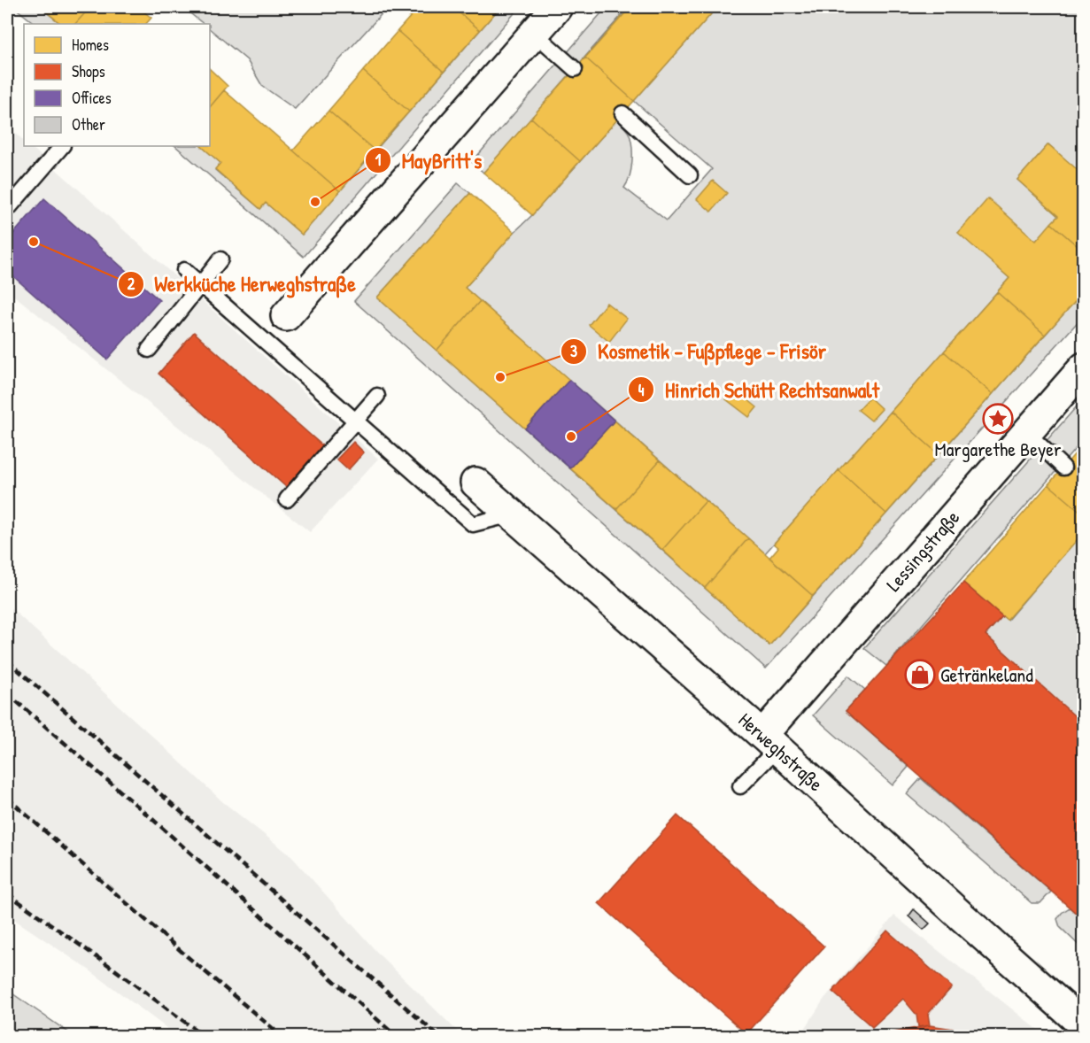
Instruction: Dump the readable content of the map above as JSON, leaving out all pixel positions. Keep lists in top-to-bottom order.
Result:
{
  "streets": {
    "street": ["Lessingstraße", "Herweghstraße"]
  },
  "crossings": [
    ["Lessingstraße", "Herweghstraße"]
  ],
  "places": {
    "other": [
      "MayBritt's",
      "Werkküche Herweghstraße",
      "Kosmetik - Fußpflege - Frisör",
      "Hinrich Schütt Rechtsanwalt"
    ],
    "place": ["Margarethe Beyer"],
    "shop": ["Getränkeland"]
  },
  "legend": [
    "Homes",
    "Shops",
    "Offices",
    "Other"
  ]
}
